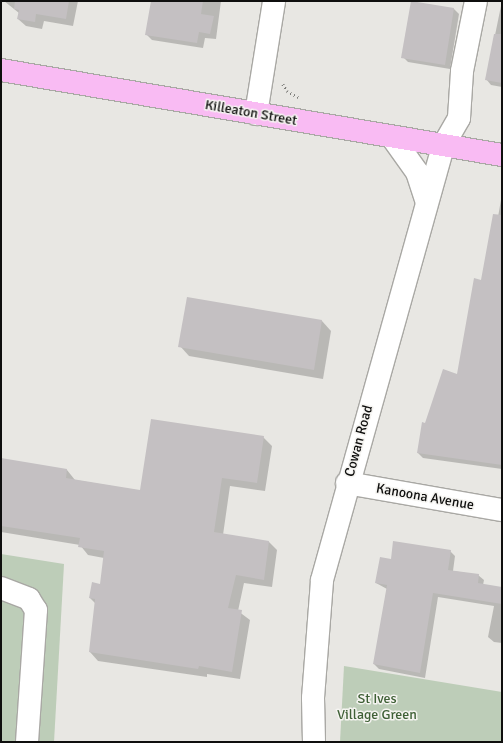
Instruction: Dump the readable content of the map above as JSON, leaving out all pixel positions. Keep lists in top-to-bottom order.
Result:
{
  "streets": {
    "main road": ["Killeaton Street"],
    "street": ["Cowan Road", "Kanoona Avenue"]
  },
  "crossings": [
    ["Killeaton Street", "Cowan Road"],
    ["Cowan Road", "Kanoona Avenue"]
  ],
  "parks": ["St Ives Village Green"]
}
